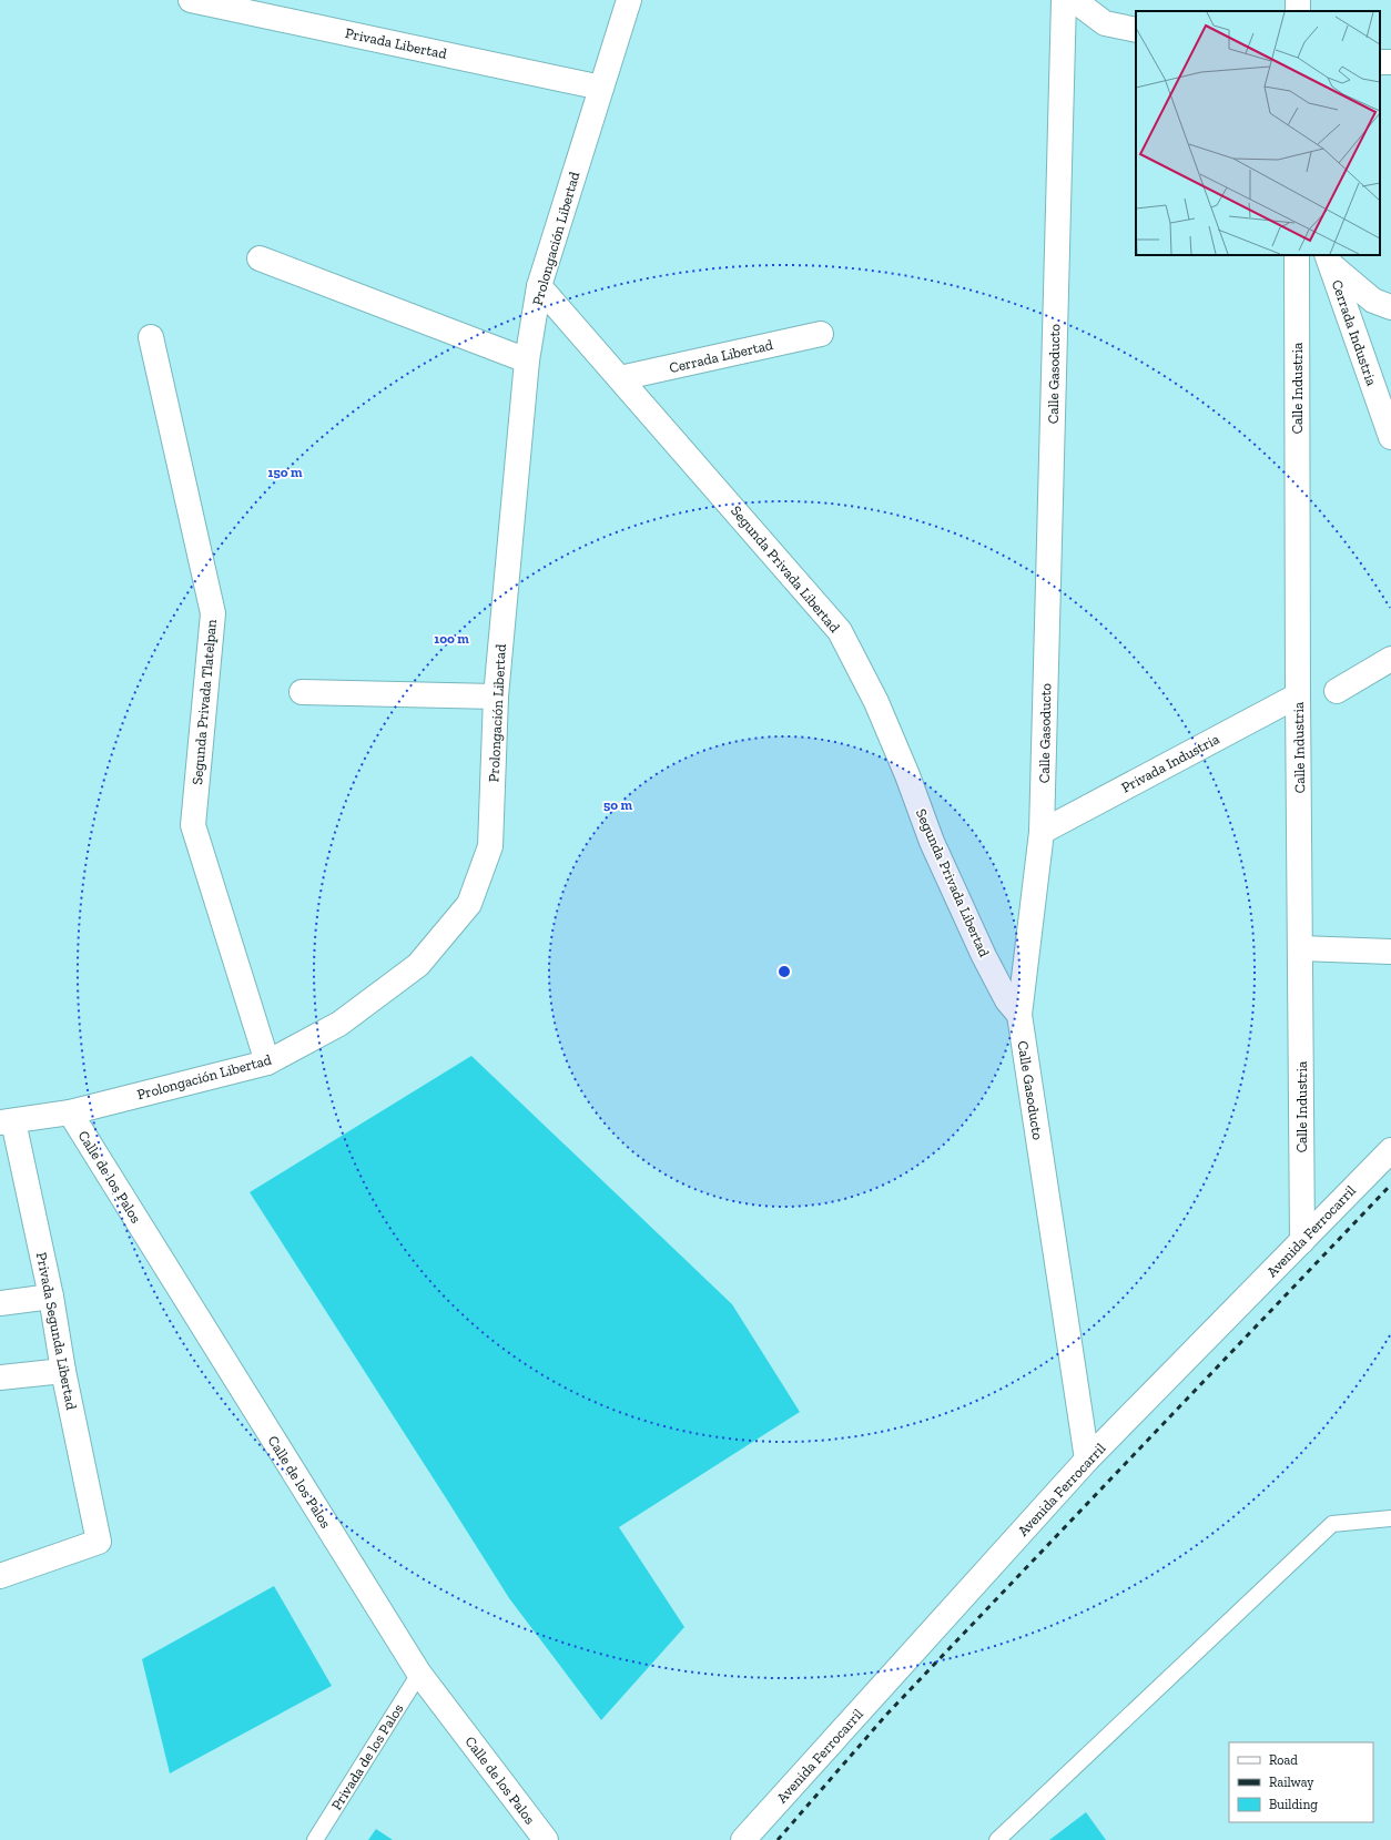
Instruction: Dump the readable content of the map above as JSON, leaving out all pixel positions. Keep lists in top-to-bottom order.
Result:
{
  "streets": {
    "street": [
      "Privada Libertad",
      "Prolongación Libertad",
      "Cerrada Industria",
      "Cerrada Libertad",
      "Calle Gasoducto",
      "Calle Industria",
      "Segunda Privada Libertad",
      "Segunda Privada Tlatelpan",
      "Privada Industria",
      "Calle de los Palos",
      "Avenida Ferrocarril",
      "Privada Segunda Libertad"
    ],
    "lane": ["Privada de los Palos"]
  },
  "crossings": [
    ["Privada Libertad", "Prolongación Libertad"],
    ["Prolongación Libertad", "Segunda Privada Libertad"],
    ["Prolongación Libertad", "Segunda Privada Tlatelpan"],
    ["Prolongación Libertad", "Calle de los Palos"],
    ["Prolongación Libertad", "Privada Segunda Libertad"],
    ["Cerrada Libertad", "Segunda Privada Libertad"],
    ["Calle Gasoducto", "Segunda Privada Libertad"],
    ["Calle Gasoducto", "Privada Industria"],
    ["Calle Gasoducto", "Avenida Ferrocarril"],
    ["Calle Industria", "Privada Industria"],
    ["Calle Industria", "Avenida Ferrocarril"],
    ["Calle de los Palos", "Privada de los Palos"]
  ],
  "legend": ["Road", "Railway", "Building"],
  "rings": ["150 m", "100 m", "50 m"]
}
